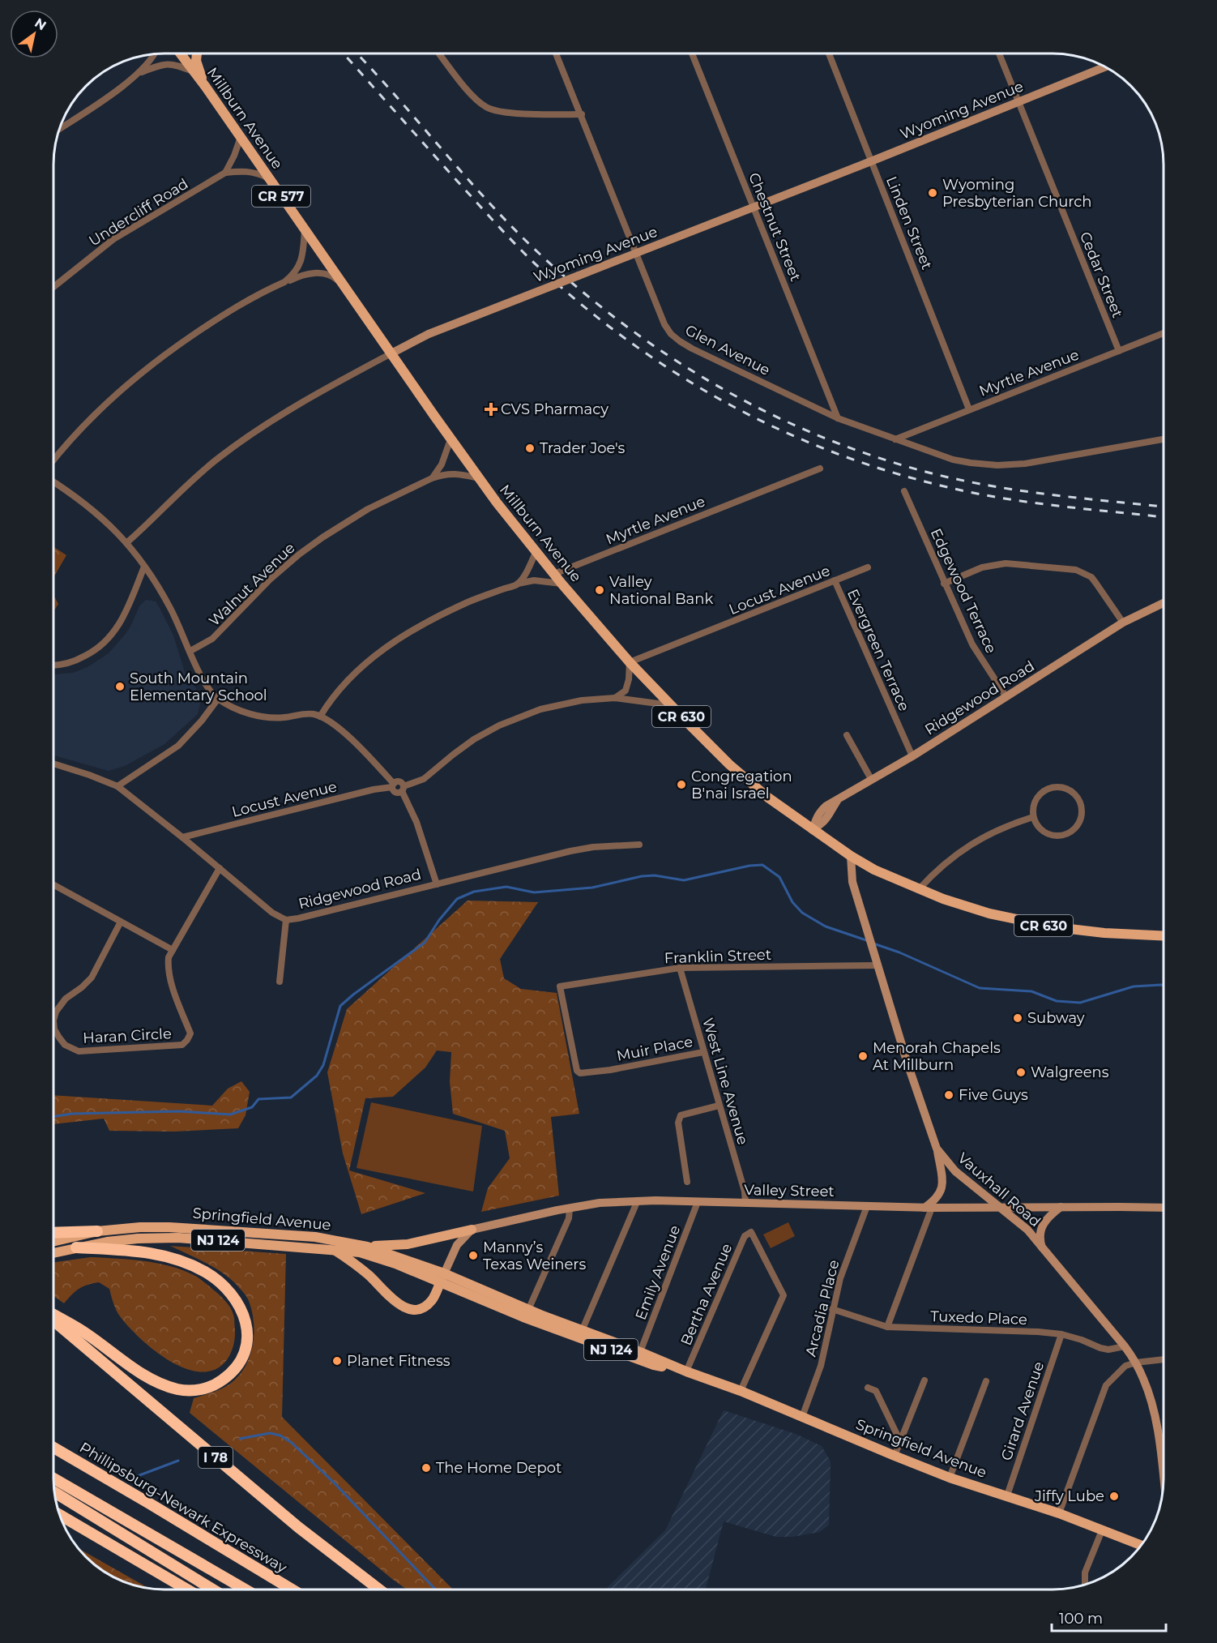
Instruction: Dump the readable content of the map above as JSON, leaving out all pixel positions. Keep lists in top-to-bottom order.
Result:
{
  "streets": {
    "highway": ["I 78", "Phillipsburg-Newark Expressway"],
    "main road": [
      "Wyoming Avenue",
      "Millburn Avenue",
      "CR 577",
      "Ridgewood Road",
      "CR 630",
      "Vauxhall Road",
      "Valley Street",
      "Springfield Avenue",
      "NJ 124"
    ],
    "street": [
      "Undercliff Road",
      "Linden Street",
      "Chestnut Street",
      "Cedar Street",
      "Glen Avenue",
      "Myrtle Avenue",
      "Walnut Avenue",
      "Locust Avenue",
      "Edgewood Terrace",
      "Evergreen Terrace",
      "Franklin Street",
      "Haran Circle",
      "Muir Place",
      "West Line Avenue",
      "Emily Avenue",
      "Bertha Avenue",
      "Arcadia Place",
      "Tuxedo Place",
      "Girard Avenue"
    ]
  },
  "crossings": [
    ["Wyoming Avenue", "Millburn Avenue"],
    ["Wyoming Avenue", "Linden Street"],
    ["Wyoming Avenue", "Chestnut Street"],
    ["Wyoming Avenue", "Cedar Street"],
    ["Wyoming Avenue", "Glen Avenue"],
    ["Millburn Avenue", "CR 577"],
    ["Millburn Avenue", "Undercliff Road"],
    ["Millburn Avenue", "Myrtle Avenue"],
    ["Millburn Avenue", "Walnut Avenue"],
    ["Millburn Avenue", "Locust Avenue"],
    ["Millburn Avenue", "Ridgewood Road"],
    ["Millburn Avenue", "Vauxhall Road"],
    ["Linden Street", "Myrtle Avenue"],
    ["Chestnut Street", "Glen Avenue"],
    ["Cedar Street", "Myrtle Avenue"],
    ["Glen Avenue", "Myrtle Avenue"],
    ["Locust Avenue", "Evergreen Terrace"],
    ["Locust Avenue", "Ridgewood Road"],
    ["Edgewood Terrace", "Ridgewood Road"],
    ["Evergreen Terrace", "Ridgewood Road"],
    ["Franklin Street", "Muir Place"],
    ["Franklin Street", "West Line Avenue"],
    ["Franklin Street", "Vauxhall Road"],
    ["Muir Place", "West Line Avenue"],
    ["West Line Avenue", "Valley Street"],
    ["Vauxhall Road", "Valley Street"],
    ["Vauxhall Road", "Tuxedo Place"],
    ["Valley Street", "Emily Avenue"],
    ["Valley Street", "Arcadia Place"],
    ["Springfield Avenue", "Emily Avenue"],
    ["Springfield Avenue", "Bertha Avenue"],
    ["Springfield Avenue", "Arcadia Place"],
    ["Springfield Avenue", "Girard Avenue"],
    ["Arcadia Place", "Tuxedo Place"],
    ["Tuxedo Place", "Girard Avenue"]
  ],
  "places": {
    "other": [
      "Wyoming Presbyterian Church",
      "Trader Joe's",
      "Valley National Bank",
      "South Mountain Elementary School",
      "Congregation B'nai Israel",
      "Subway",
      "Menorah Chapels At Millburn",
      "Walgreens",
      "Five Guys",
      "Manny’s Texas Weiners",
      "Planet Fitness",
      "The Home Depot",
      "Jiffy Lube"
    ],
    "health": ["CVS Pharmacy"]
  },
  "scale_bar": "100 m",
  "north": "top right"
}
